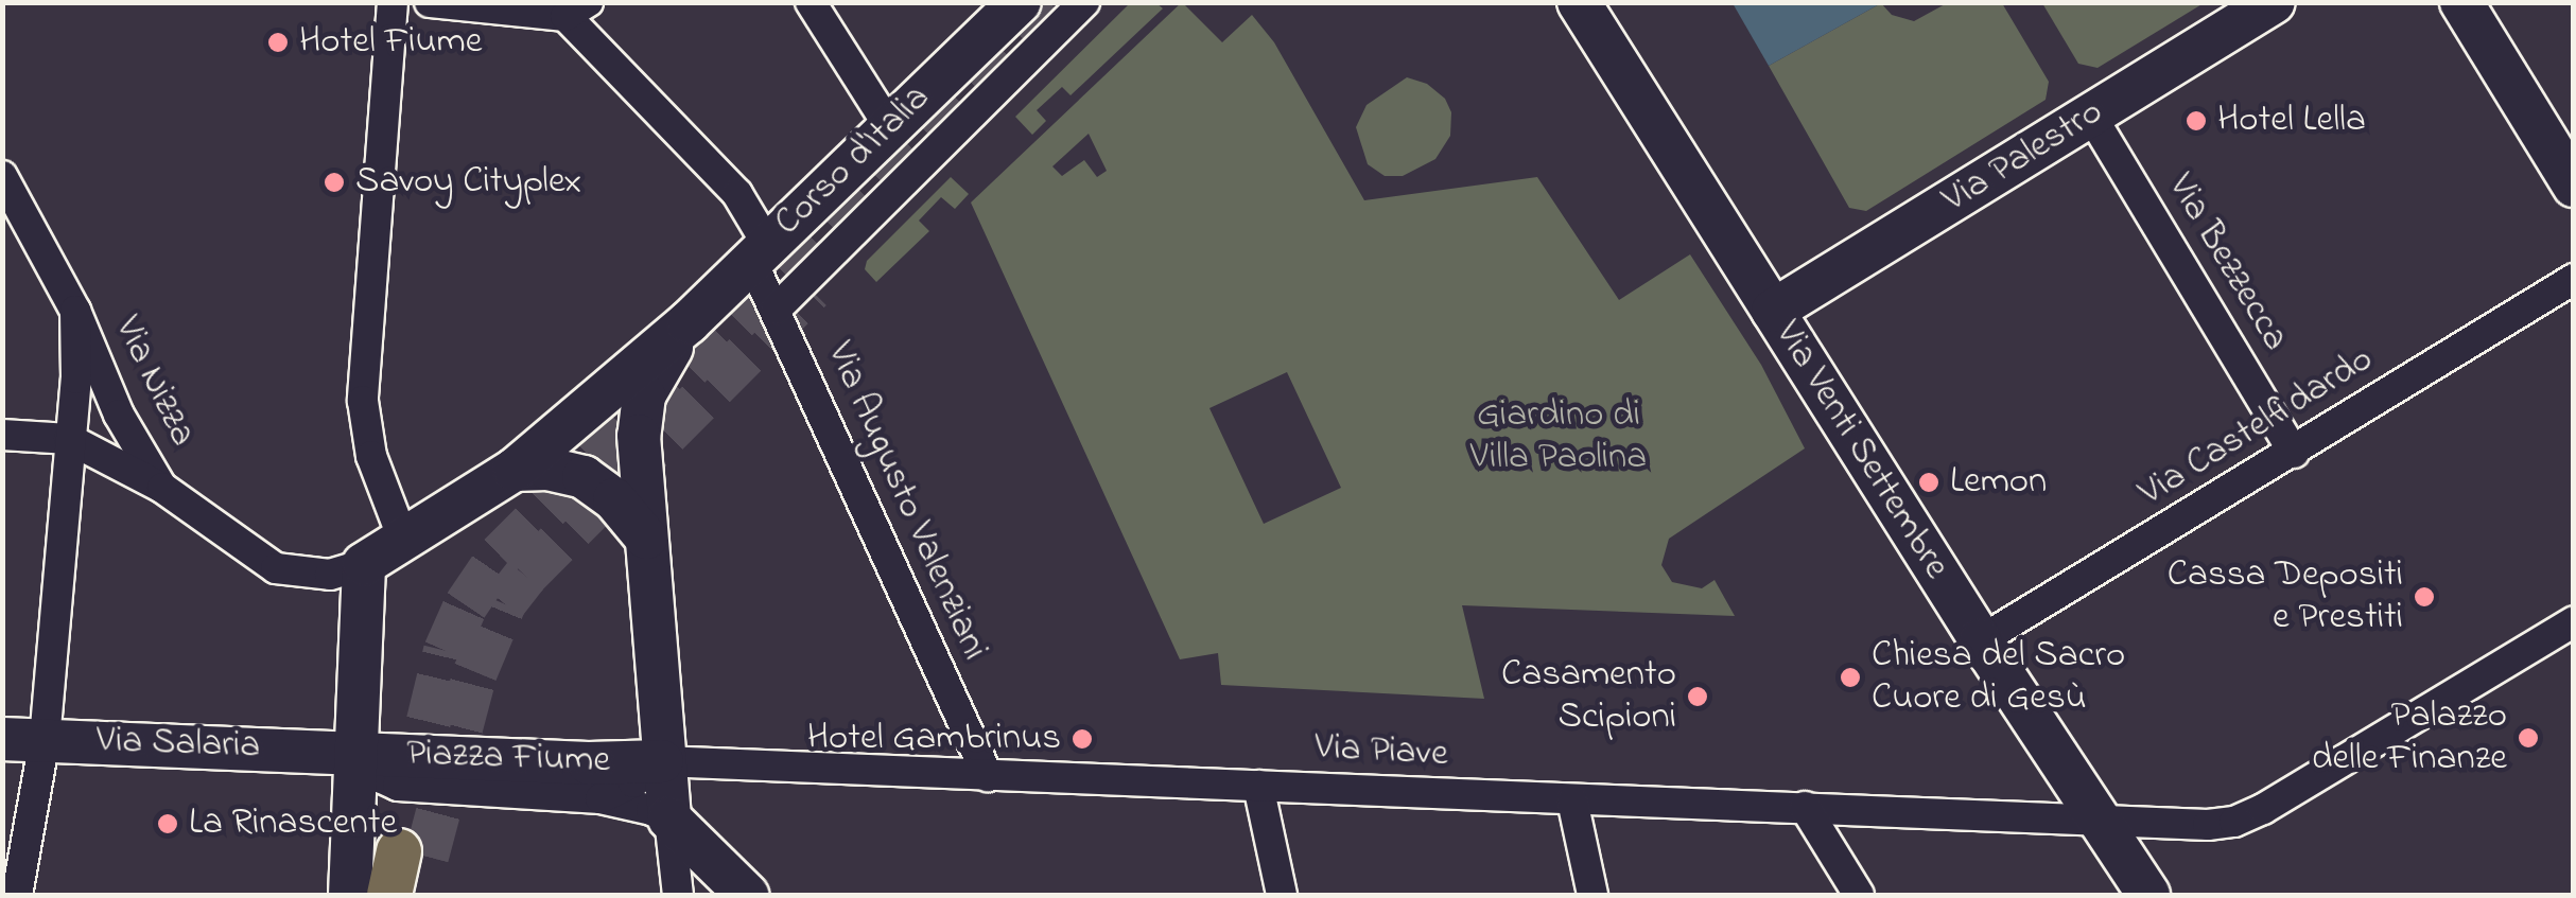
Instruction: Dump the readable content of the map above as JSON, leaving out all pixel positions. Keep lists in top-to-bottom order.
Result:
{
  "streets": {
    "street": [
      "Via Palestro",
      "Corso d'Italia",
      "Via Bezzecca",
      "Via Nizza",
      "Via Castelfidardo",
      "Via Venti Settembre",
      "Via Augusto Valenziani",
      "Via Salaria",
      "Via Piave",
      "Piazza Fiume"
    ]
  },
  "crossings": [
    ["Via Palestro", "Via Bezzecca"],
    ["Via Palestro", "Via Venti Settembre"],
    ["Corso d'Italia", "Via Augusto Valenziani"],
    ["Corso d'Italia", "Piazza Fiume"],
    ["Via Bezzecca", "Via Castelfidardo"],
    ["Via Nizza", "Piazza Fiume"],
    ["Via Castelfidardo", "Via Venti Settembre"],
    ["Via Venti Settembre", "Via Piave"],
    ["Via Augusto Valenziani", "Via Piave"],
    ["Via Salaria", "Piazza Fiume"],
    ["Via Piave", "Piazza Fiume"]
  ],
  "parks": ["Giardino di Villa Paolina"],
  "places": [
    "Hotel Fiume",
    "Hotel Lella",
    "Savoy Cityplex",
    "Lemon",
    "Cassa Depositi e Prestiti",
    "Chiesa del Sacro Cuore di Gesù",
    "Casamento Scipioni",
    "Palazzo delle Finanze",
    "Hotel Gambrinus",
    "La Rinascente"
  ]
}
